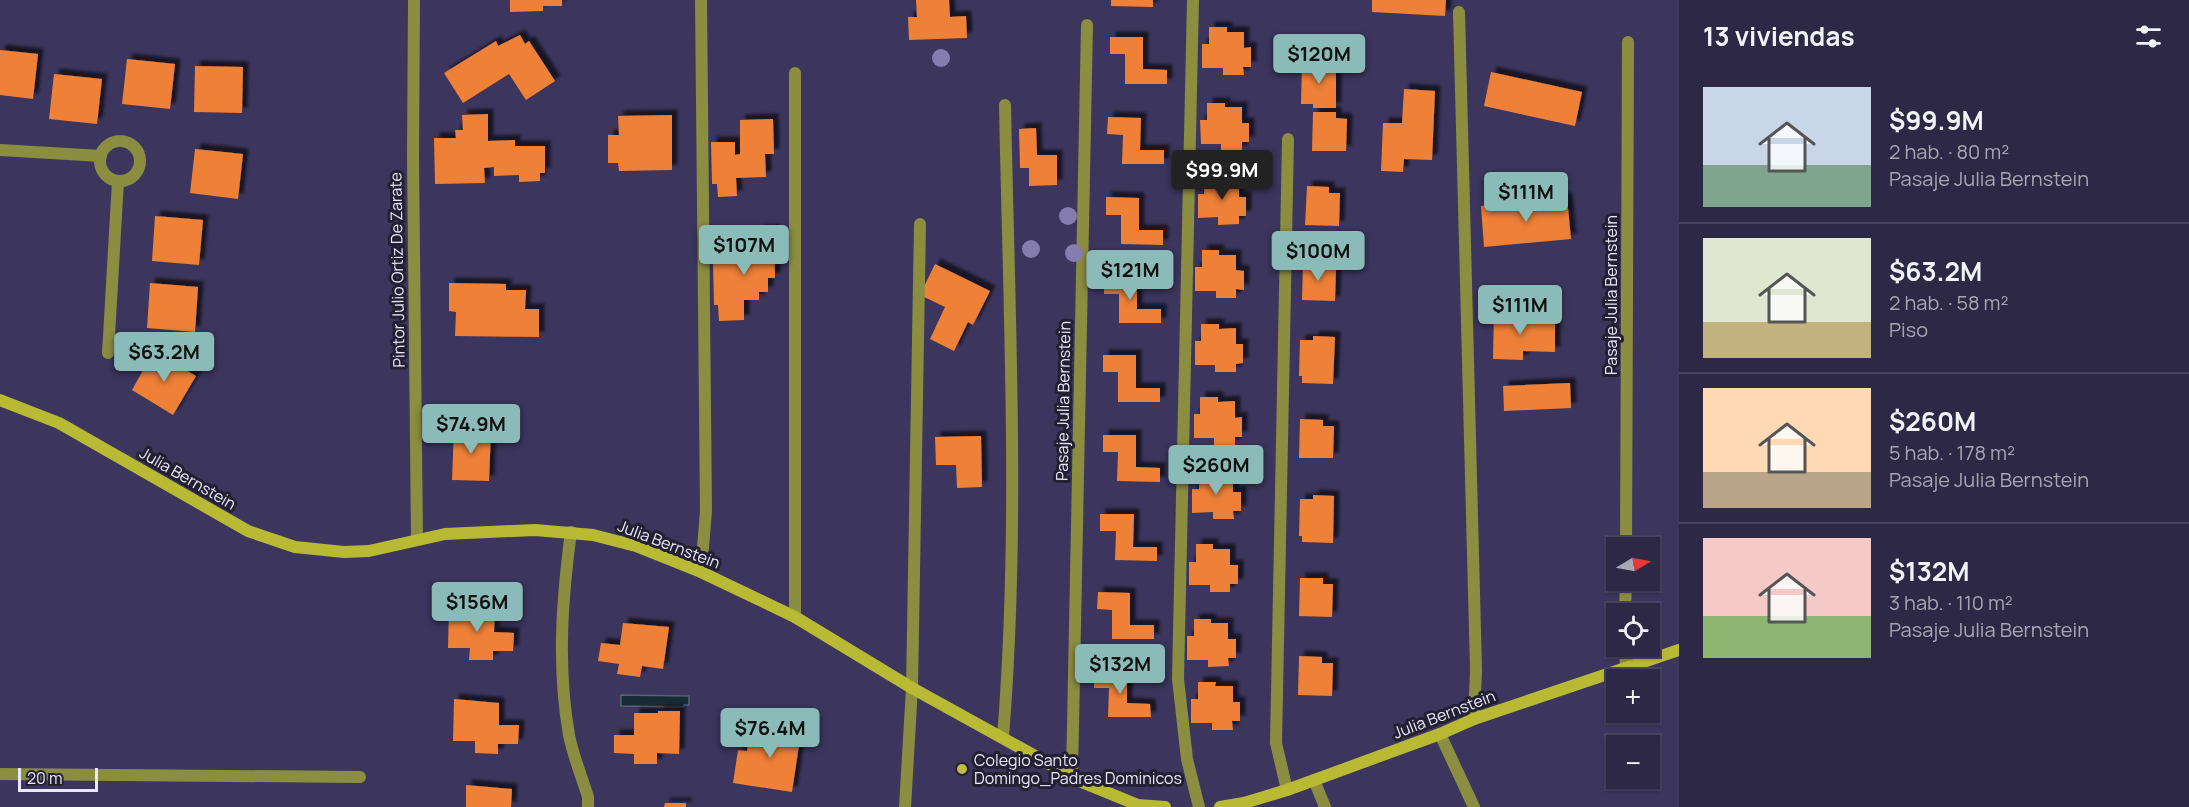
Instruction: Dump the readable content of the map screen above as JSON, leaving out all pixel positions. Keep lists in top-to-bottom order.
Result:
{
  "streets": {
    "street": ["Pintor Julio Ortiz De Zarate", "Pasaje Julia Bernstein", "Julia Bernstein"]
  },
  "crossings": [
    ["Pintor Julio Ortiz De Zarate", "Julia Bernstein"],
    ["Pasaje Julia Bernstein", "Julia Bernstein"]
  ],
  "places": ["Colegio Santo Domingo_Padres Dominicos"],
  "scale_bar": "20 m",
  "north": "right",
  "page": {
    "heading": "13 viviendas",
    "price": [
      "$120M",
      "$99.9M",
      "$111M",
      "$107M",
      "$100M",
      "$121M",
      "$111M",
      "$63.2M",
      "$74.9M",
      "$260M",
      "$156M",
      "$132M",
      "$76.4M"
    ],
    "list": [
      {
        "name": "$99.9M",
        "note": "2 hab. · 80 m² · Pasaje Julia Bernstein"
      },
      {
        "name": "$63.2M",
        "note": "2 hab. · 58 m² · Piso"
      },
      {
        "name": "$260M",
        "note": "5 hab. · 178 m² · Pasaje Julia Bernstein"
      },
      {
        "name": "$132M",
        "note": "3 hab. · 110 m² · Pasaje Julia Bernstein"
      }
    ],
    "map_buttons": ["+", "−"],
    "scale": "20 m"
  }
}
